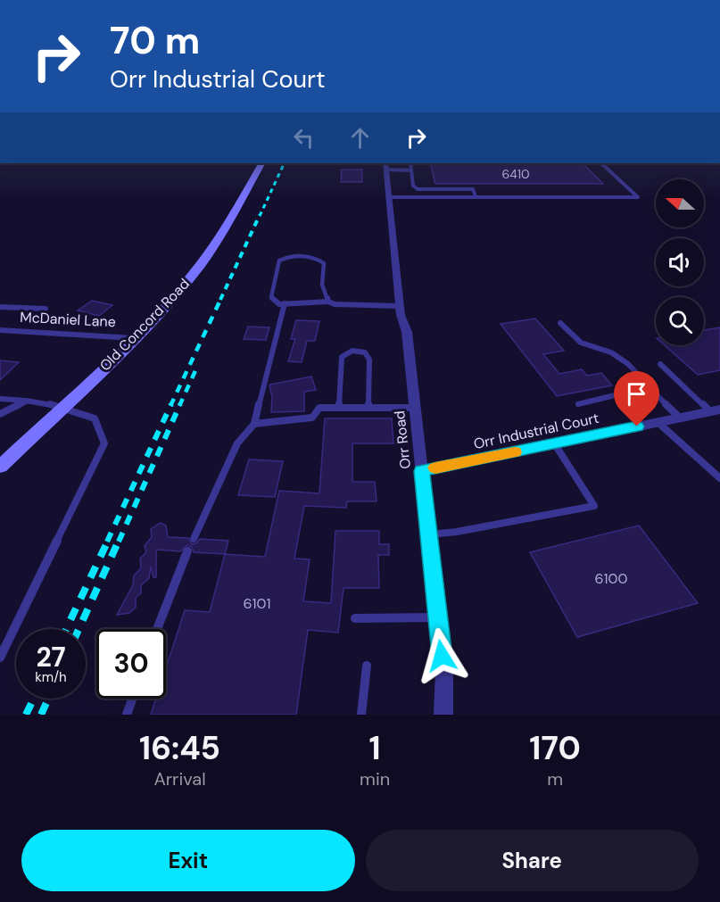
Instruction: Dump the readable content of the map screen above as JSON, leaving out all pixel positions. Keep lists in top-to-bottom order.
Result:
{
  "streets": {
    "street": [
      "McDaniel Lane",
      "Old Concord Road",
      "Orr Industrial Court",
      "Orr Road"
    ]
  },
  "crossings": [
    ["McDaniel Lane", "Old Concord Road"],
    ["Orr Industrial Court", "Orr Road"]
  ],
  "house_numbers": ["6410", "6100", "6101"],
  "north": "left",
  "page": {
    "turn": ["70 m", "Orr Industrial Court"],
    "speed": "27 km/h",
    "limit": "30",
    "eta": [
      "16:45",
      "Arrival",
      "1",
      "min",
      "170",
      "m"
    ],
    "buttons": ["Exit", "Share"]
  }
}
